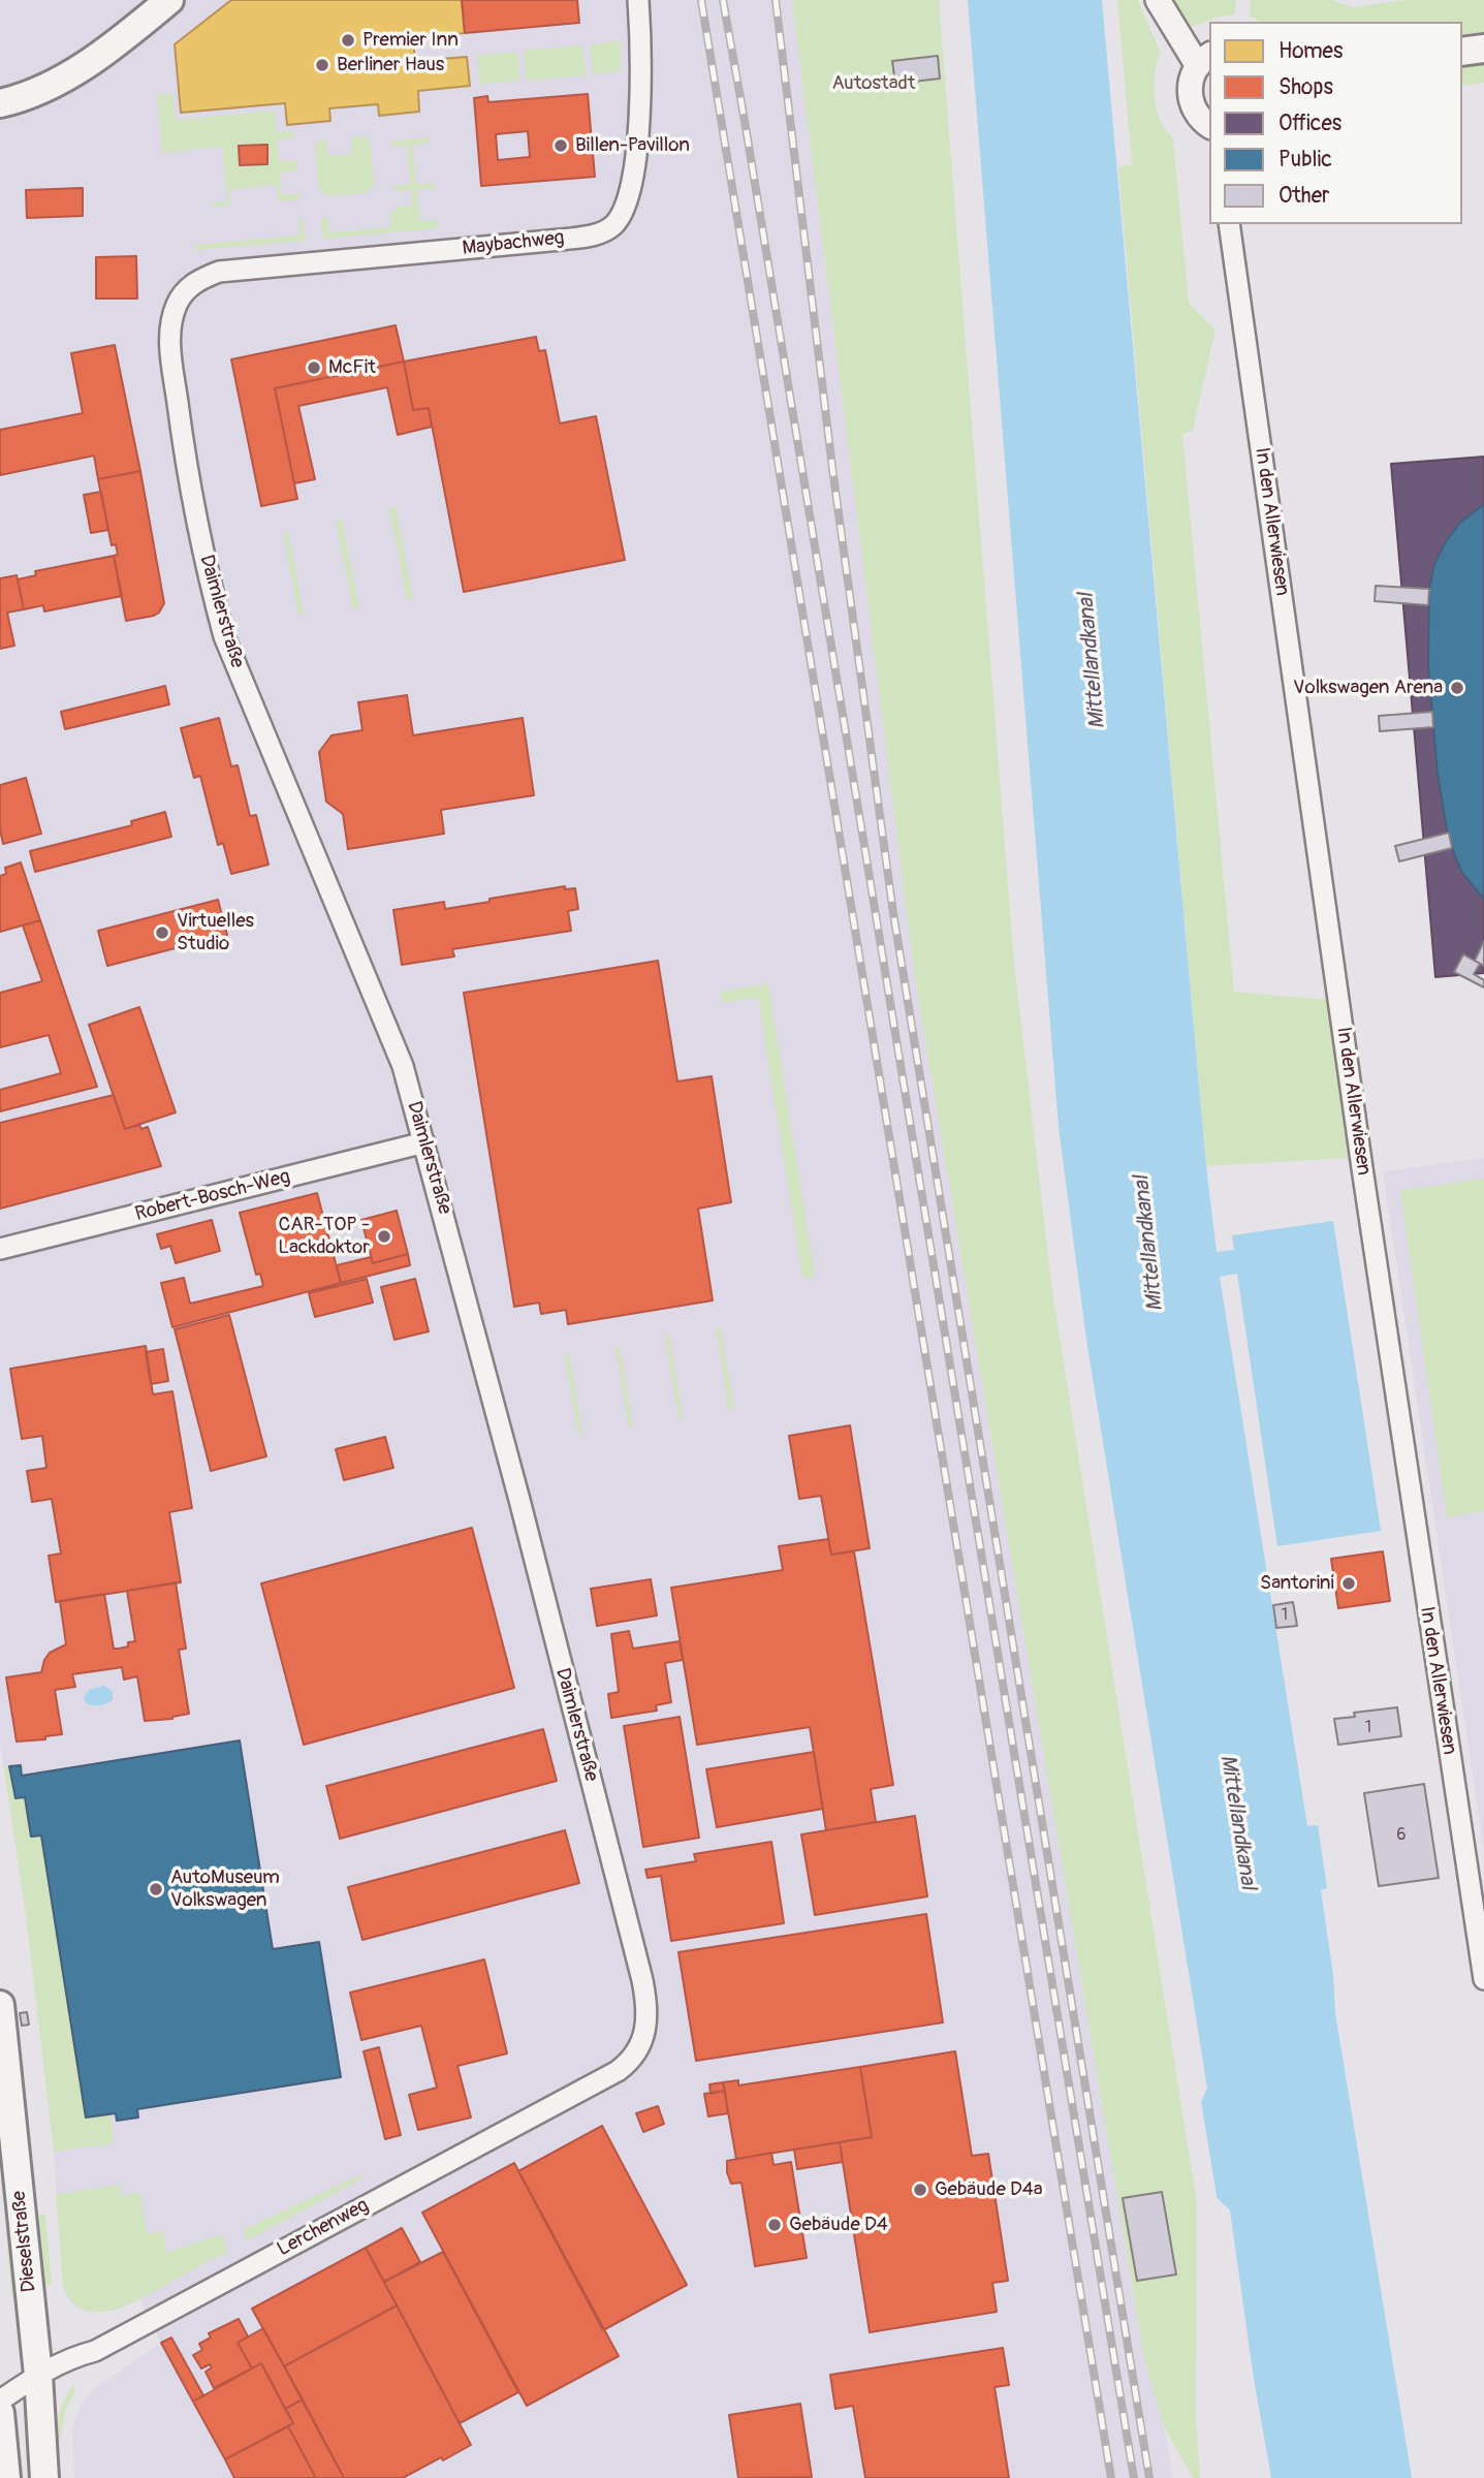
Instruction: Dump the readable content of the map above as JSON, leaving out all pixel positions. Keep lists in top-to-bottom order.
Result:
{
  "streets": {
    "main road": ["Dieselstraße"],
    "street": [
      "Maybachweg",
      "In den Allerwiesen",
      "Daimlerstraße",
      "Robert-Bosch-Weg",
      "Lerchenweg"
    ]
  },
  "crossings": [
    ["Maybachweg", "Daimlerstraße"],
    ["Daimlerstraße", "Robert-Bosch-Weg"],
    ["Daimlerstraße", "Lerchenweg"],
    ["Lerchenweg", "Dieselstraße"]
  ],
  "water": ["Mittellandkanal"],
  "parks": ["Autostadt"],
  "places": [
    "Premier Inn",
    "Berliner Haus",
    "Billen-Pavillon",
    "McFit",
    "Volkswagen Arena",
    "Virtuelles Studio",
    "CAR-TOP - Lackdoktor",
    "Santorini",
    "AutoMuseum Volkswagen",
    "Gebäude D4a",
    "Gebäude D4"
  ],
  "house_numbers": ["1", "1", "6"],
  "legend": [
    "Homes",
    "Shops",
    "Offices",
    "Public",
    "Other"
  ]
}
